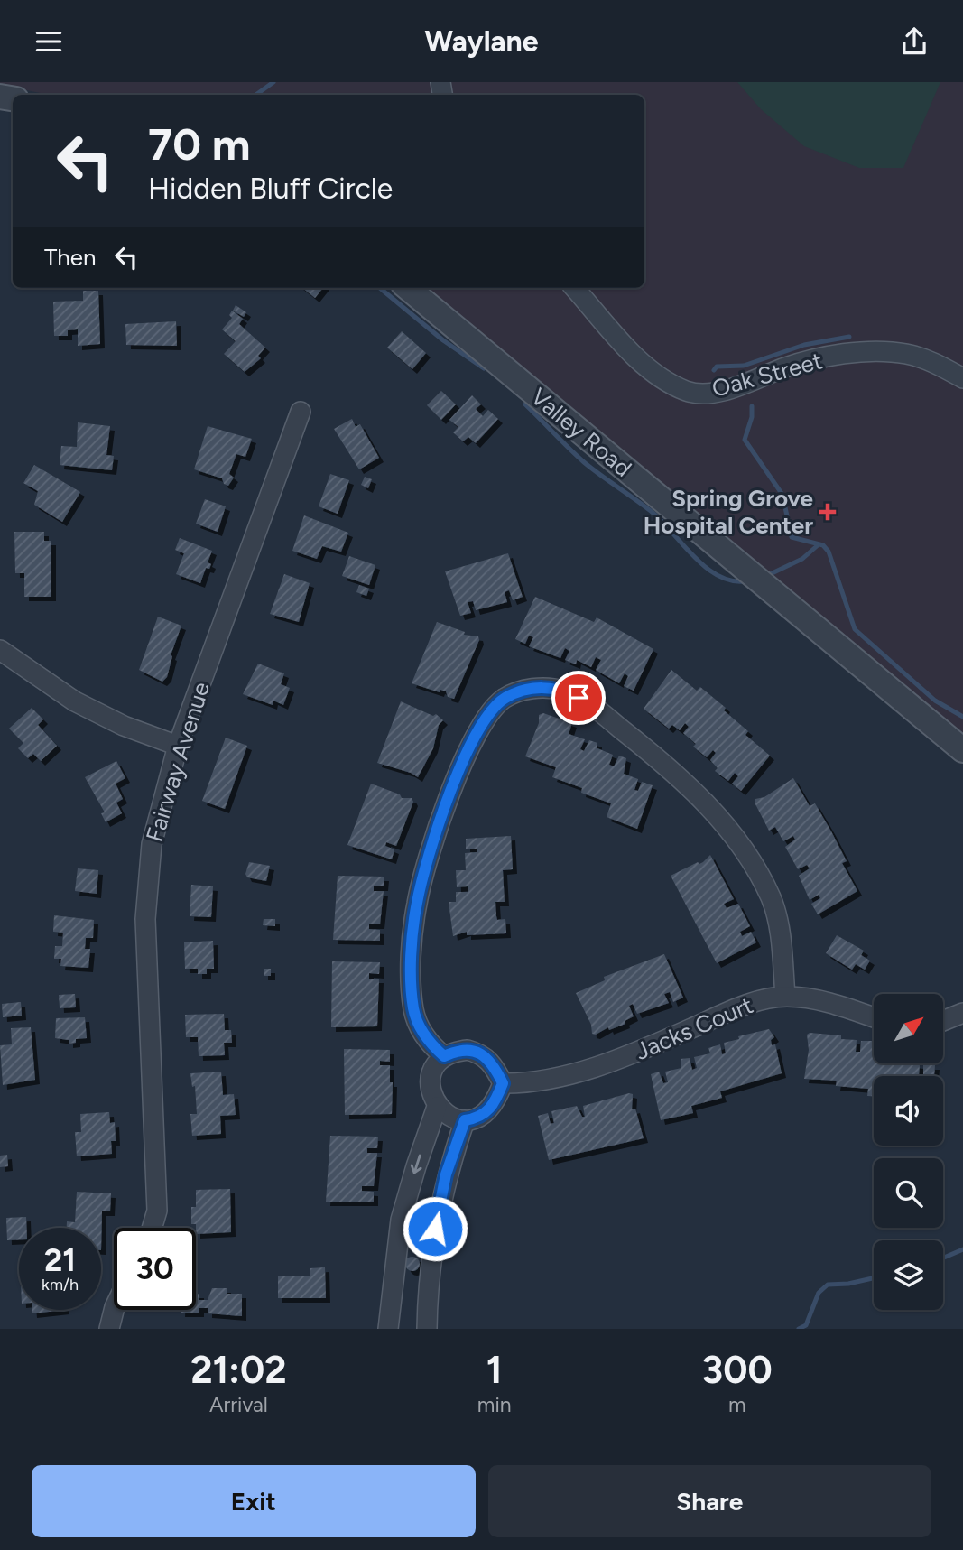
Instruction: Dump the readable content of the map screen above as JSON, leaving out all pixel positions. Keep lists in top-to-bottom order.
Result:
{
  "streets": {
    "street": [
      "Oak Street",
      "Valley Road",
      "Fairway Avenue",
      "Jacks Court"
    ]
  },
  "places": {
    "health": ["Spring Grove Hospital Center"]
  },
  "north": "top right",
  "page": {
    "header": "Waylane",
    "turn": ["70 m", "Hidden Bluff Circle"],
    "then": "Then",
    "speed": "21 km/h",
    "limit": "30",
    "eta": [
      "21:02",
      "Arrival",
      "1",
      "min",
      "300",
      "m"
    ],
    "buttons": ["Exit", "Share"]
  }
}
